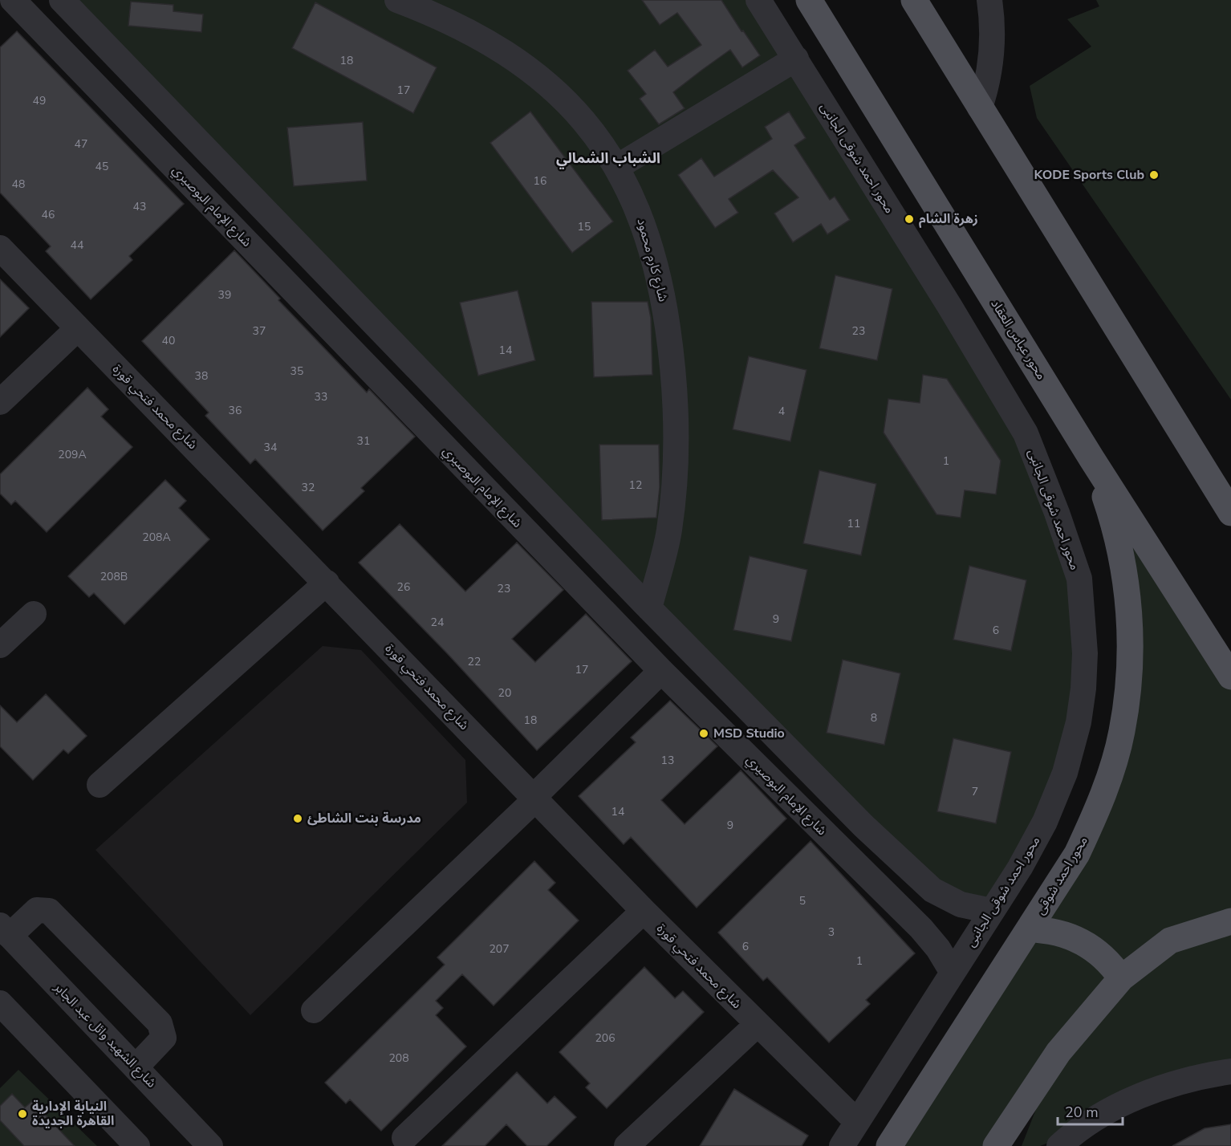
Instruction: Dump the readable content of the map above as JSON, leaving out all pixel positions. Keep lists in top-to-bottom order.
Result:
{
  "streets": {
    "main road": ["محور عباس العقاد", "محور احمد شوقى"],
    "street": [
      "محور احمد شوقى الجانبى",
      "شارع الإمام البوصيري",
      "شارع كارم محمود",
      "شارع محمد فتحي قورة",
      "شارع الشهيد وائل عبد الجابر"
    ]
  },
  "crossings": [
    ["محور احمد شوقى الجانبى", "شارع الإمام البوصيري"],
    ["محور احمد شوقى الجانبى", "شارع محمد فتحي قورة"],
    ["محور عباس العقاد", "محور احمد شوقى"]
  ],
  "districts": ["الشباب الشمالي"],
  "places": [
    "KODE Sports Club",
    "زهرة الشام",
    "MSD Studio",
    "مدرسة بنت الشاطئ",
    "النيابة الإدارية القاهرة الجديدة"
  ],
  "house_numbers": [
    "18",
    "17",
    "49",
    "47",
    "45",
    "16",
    "48",
    "43",
    "46",
    "15",
    "44",
    "39",
    "37",
    "23",
    "40",
    "14",
    "35",
    "38",
    "33",
    "36",
    "4",
    "31",
    "34",
    "209A",
    "1",
    "12",
    "32",
    "11",
    "208A",
    "208B",
    "26",
    "23",
    "9",
    "24",
    "6",
    "22",
    "17",
    "20",
    "8",
    "18",
    "13",
    "7",
    "14",
    "9",
    "5",
    "3",
    "6",
    "207",
    "1",
    "206",
    "208"
  ],
  "scale_bar": "20 m"
}
